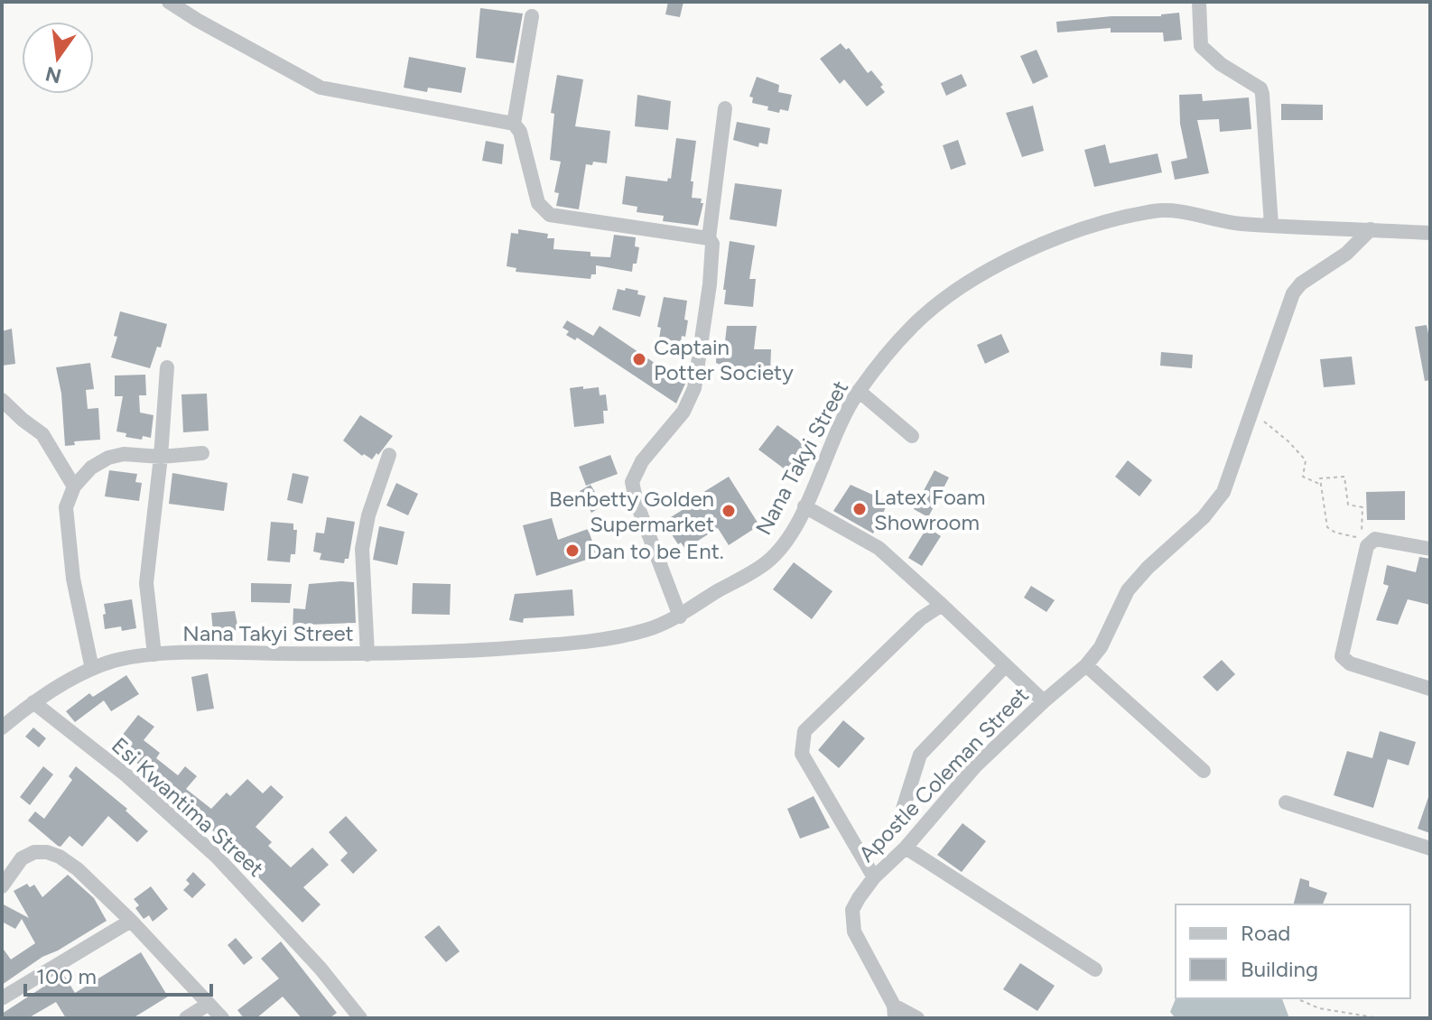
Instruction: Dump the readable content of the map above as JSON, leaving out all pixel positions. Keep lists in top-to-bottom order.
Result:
{
  "streets": {
    "street": ["Nana Takyi Street", "Apostle Coleman Street", "Esi Kwantima Street"]
  },
  "crossings": [
    ["Nana Takyi Street", "Apostle Coleman Street"],
    ["Nana Takyi Street", "Esi Kwantima Street"]
  ],
  "places": [
    "Captain Potter Society",
    "Latex Foam Showroom",
    "Benbetty Golden Supermarket",
    "Dan to be Ent."
  ],
  "legend": ["Road", "Building"],
  "scale_bar": "100 m",
  "north": "bottom"
}
